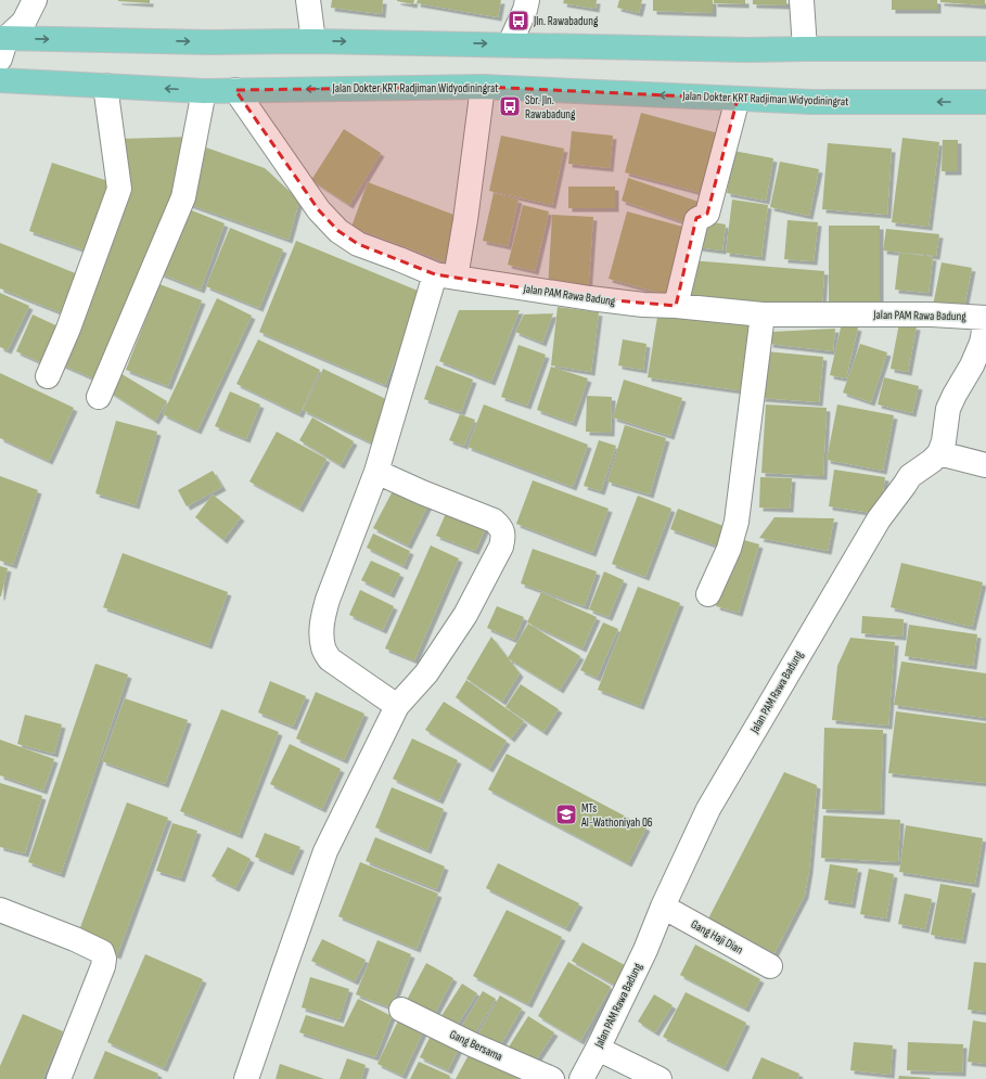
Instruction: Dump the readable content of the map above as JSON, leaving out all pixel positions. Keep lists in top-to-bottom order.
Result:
{
  "streets": {
    "main road": ["Jalan Dokter KRT Radjiman Widyodiningrat"],
    "street": ["Jalan PAM Rawa Badung", "Gang Haji Dian", "Gang Bersama"]
  },
  "crossings": [
    ["Jalan Dokter KRT Radjiman Widyodiningrat", "Jalan PAM Rawa Badung"],
    ["Jalan PAM Rawa Badung", "Gang Haji Dian"]
  ],
  "places": {
    "bus stop": ["Jln. Rawabadung", "Sbr. Jln. Rawabadung"],
    "school or university": ["MTs Al-Wathoniyah 06"]
  }
}
